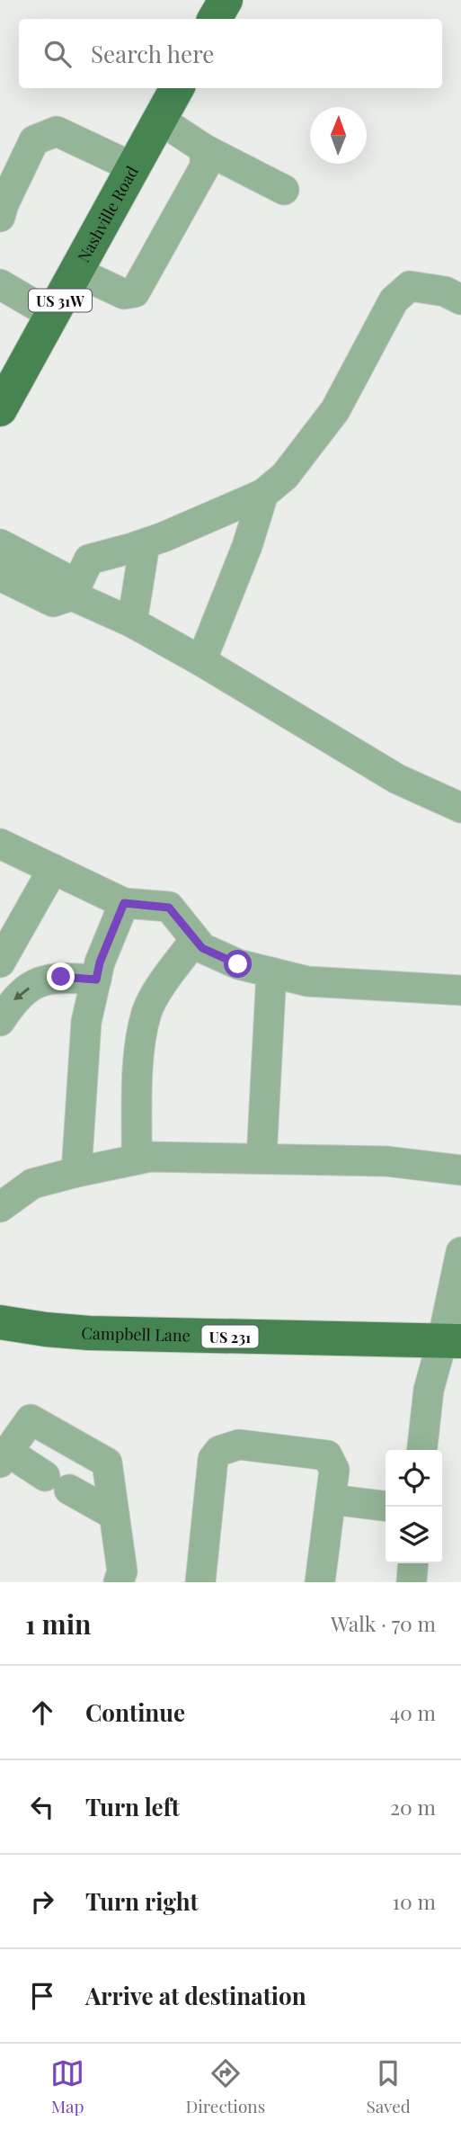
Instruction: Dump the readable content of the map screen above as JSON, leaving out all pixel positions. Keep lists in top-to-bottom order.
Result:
{
  "streets": {
    "main road": [
      "Nashville Road",
      "US 31W",
      "Campbell Lane",
      "US 231"
    ]
  },
  "north": "top",
  "page": {
    "search": "Search here",
    "heading": ["1 min", "Walk · 70 m"],
    "list": [
      ["Continue", "40 m"],
      ["Turn left", "20 m"],
      ["Turn right", "10 m"],
      "Arrive at destination"
    ],
    "nav": ["Map", "Directions", "Saved"]
  }
}
